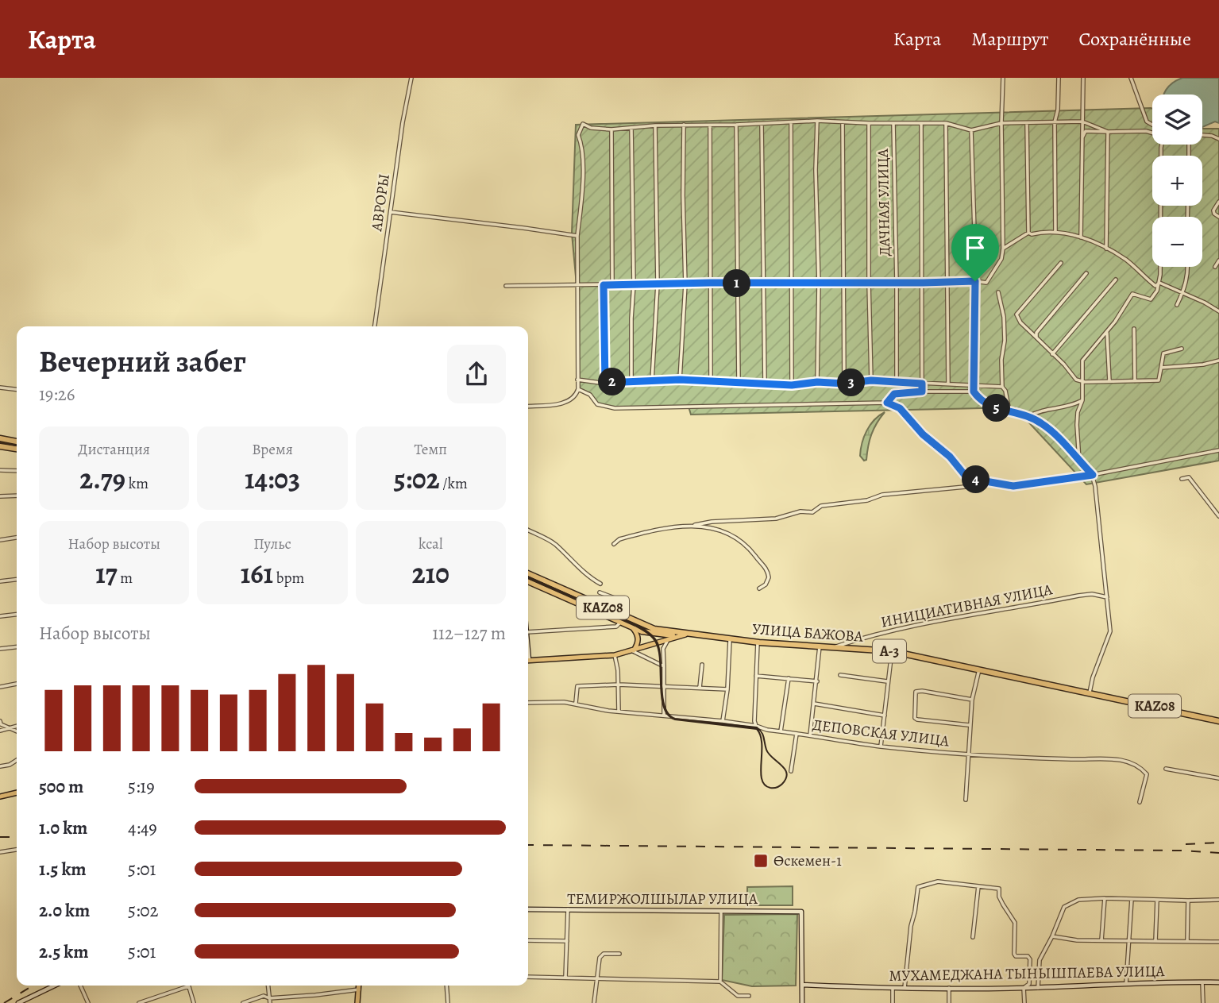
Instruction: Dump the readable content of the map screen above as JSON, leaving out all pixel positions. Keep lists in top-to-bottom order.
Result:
{
  "streets": {
    "highway": ["KAZ08", "УЛИЦА БАЖОВА", "A-3"],
    "street": [
      "АВРОРЫ",
      "ДАЧНАЯ УЛИЦА",
      "ИНИЦИАТИВНАЯ УЛИЦА",
      "ДЕПОВСКАЯ УЛИЦА",
      "ТЕМИРЖОЛШЫЛАР УЛИЦА",
      "МУХАМЕДЖАНА ТЫНЫШПАЕВА УЛИЦА"
    ]
  },
  "crossings": [
    ["ИНИЦИАТИВНАЯ УЛИЦА", "УЛИЦА БАЖОВА"],
    ["KAZ08", "УЛИЦА БАЖОВА"],
    ["ТЕМИРЖОЛШЫЛАР УЛИЦА", "МУХАМЕДЖАНА ТЫНЫШПАЕВА УЛИЦА"]
  ],
  "places": {
    "transit": ["Өскемен-1"]
  },
  "page": {
    "header": "Карта",
    "nav": ["Карта", "Маршрут", "Сохранённые"],
    "map_buttons": ["+", "−"],
    "pins": [
      "1",
      "2",
      "3",
      "5",
      "4"
    ],
    "heading": ["Вечерний забег", "19:26"],
    "stats": [
      ["Дистанция", "2.79 km"],
      ["Время", "14:03"],
      ["Темп", "5:02 /km"],
      ["Набор высоты", "17 m"],
      ["Пульс", "161 bpm"],
      ["kcal", "210"]
    ],
    "chart": ["Набор высоты", "112–127 m"],
    "list": [
      {
        "name": "500 m",
        "note": "5:19"
      },
      {
        "name": "1.0 km",
        "note": "4:49"
      },
      {
        "name": "1.5 km",
        "note": "5:01"
      },
      {
        "name": "2.0 km",
        "note": "5:02"
      },
      {
        "name": "2.5 km",
        "note": "5:01"
      }
    ]
  }
}
